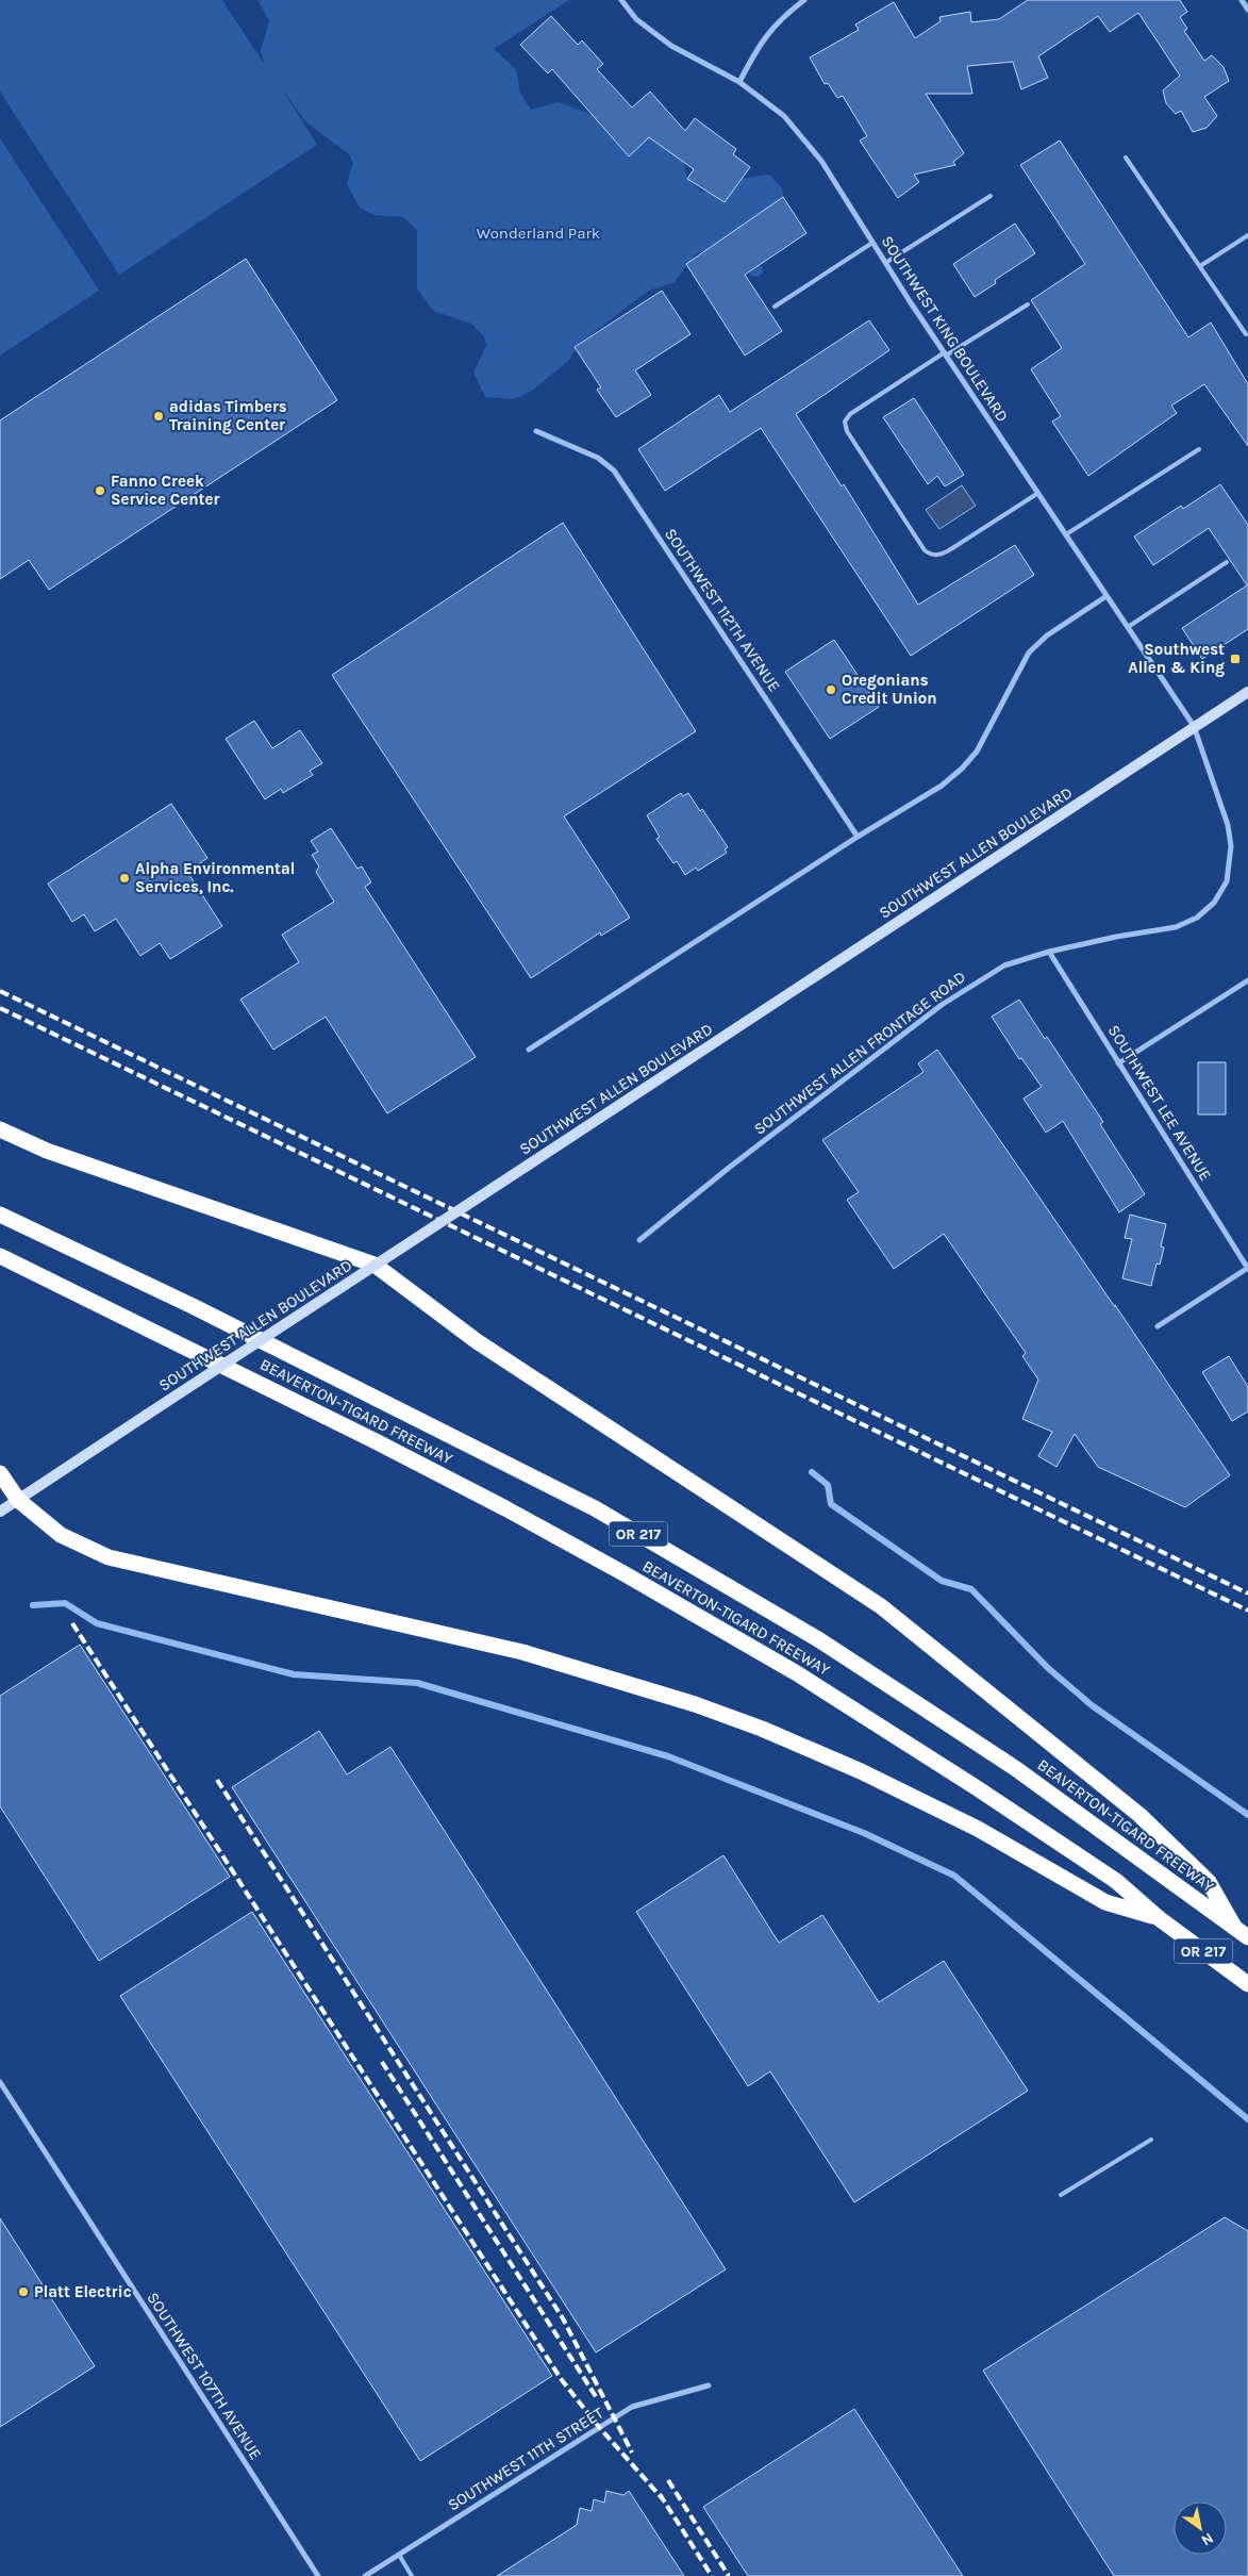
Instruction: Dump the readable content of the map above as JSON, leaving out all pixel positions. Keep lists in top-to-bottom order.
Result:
{
  "streets": {
    "highway": ["BEAVERTON-TIGARD FREEWAY", "OR 217"],
    "main road": ["SOUTHWEST ALLEN BOULEVARD"],
    "street": [
      "SOUTHWEST KING BOULEVARD",
      "SOUTHWEST 112TH AVENUE",
      "SOUTHWEST ALLEN FRONTAGE ROAD",
      "SOUTHWEST LEE AVENUE",
      "SOUTHWEST 107TH AVENUE",
      "SOUTHWEST 11TH STREET"
    ]
  },
  "crossings": [
    ["SOUTHWEST KING BOULEVARD", "SOUTHWEST ALLEN BOULEVARD"],
    ["SOUTHWEST KING BOULEVARD", "SOUTHWEST ALLEN FRONTAGE ROAD"],
    ["SOUTHWEST ALLEN BOULEVARD", "SOUTHWEST ALLEN FRONTAGE ROAD"],
    ["SOUTHWEST ALLEN FRONTAGE ROAD", "SOUTHWEST LEE AVENUE"]
  ],
  "parks": ["Wonderland Park"],
  "places": {
    "other": [
      "adidas Timbers Training Center",
      "Fanno Creek Service Center",
      "Oregonians Credit Union",
      "Alpha Environmental Services, Inc.",
      "Platt Electric"
    ],
    "transit": ["Southwest Allen & King"]
  },
  "north": "bottom right"
}
